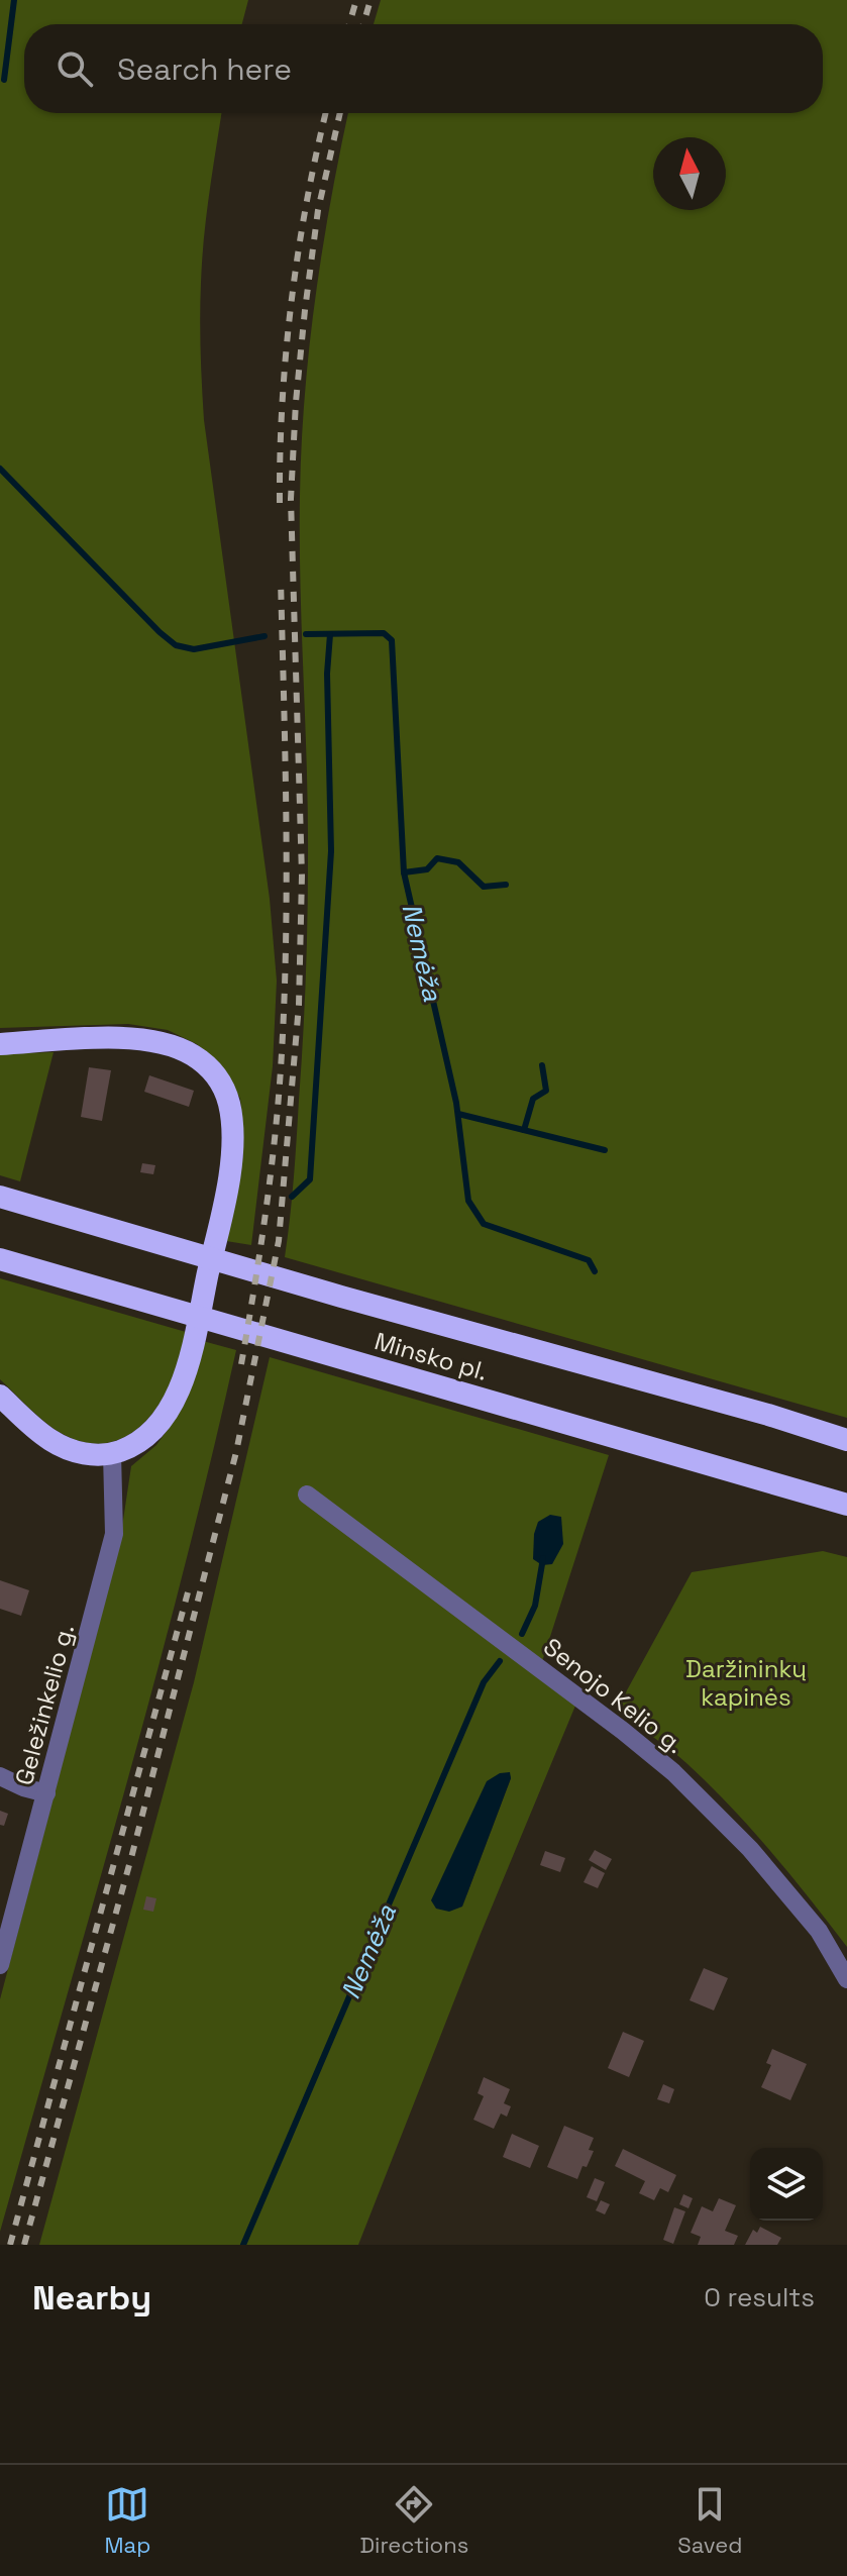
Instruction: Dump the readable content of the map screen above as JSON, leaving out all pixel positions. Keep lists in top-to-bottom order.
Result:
{
  "streets": {
    "highway": ["Minsko pl."],
    "street": ["Senojo Kelio g.", "Geležinkelio g."]
  },
  "water": ["Nemėža"],
  "parks": ["Daržininkų kapinės"],
  "north": "top",
  "page": {
    "search": "Search here",
    "heading": ["Nearby", "0 results"],
    "nav": ["Map", "Directions", "Saved"]
  }
}
